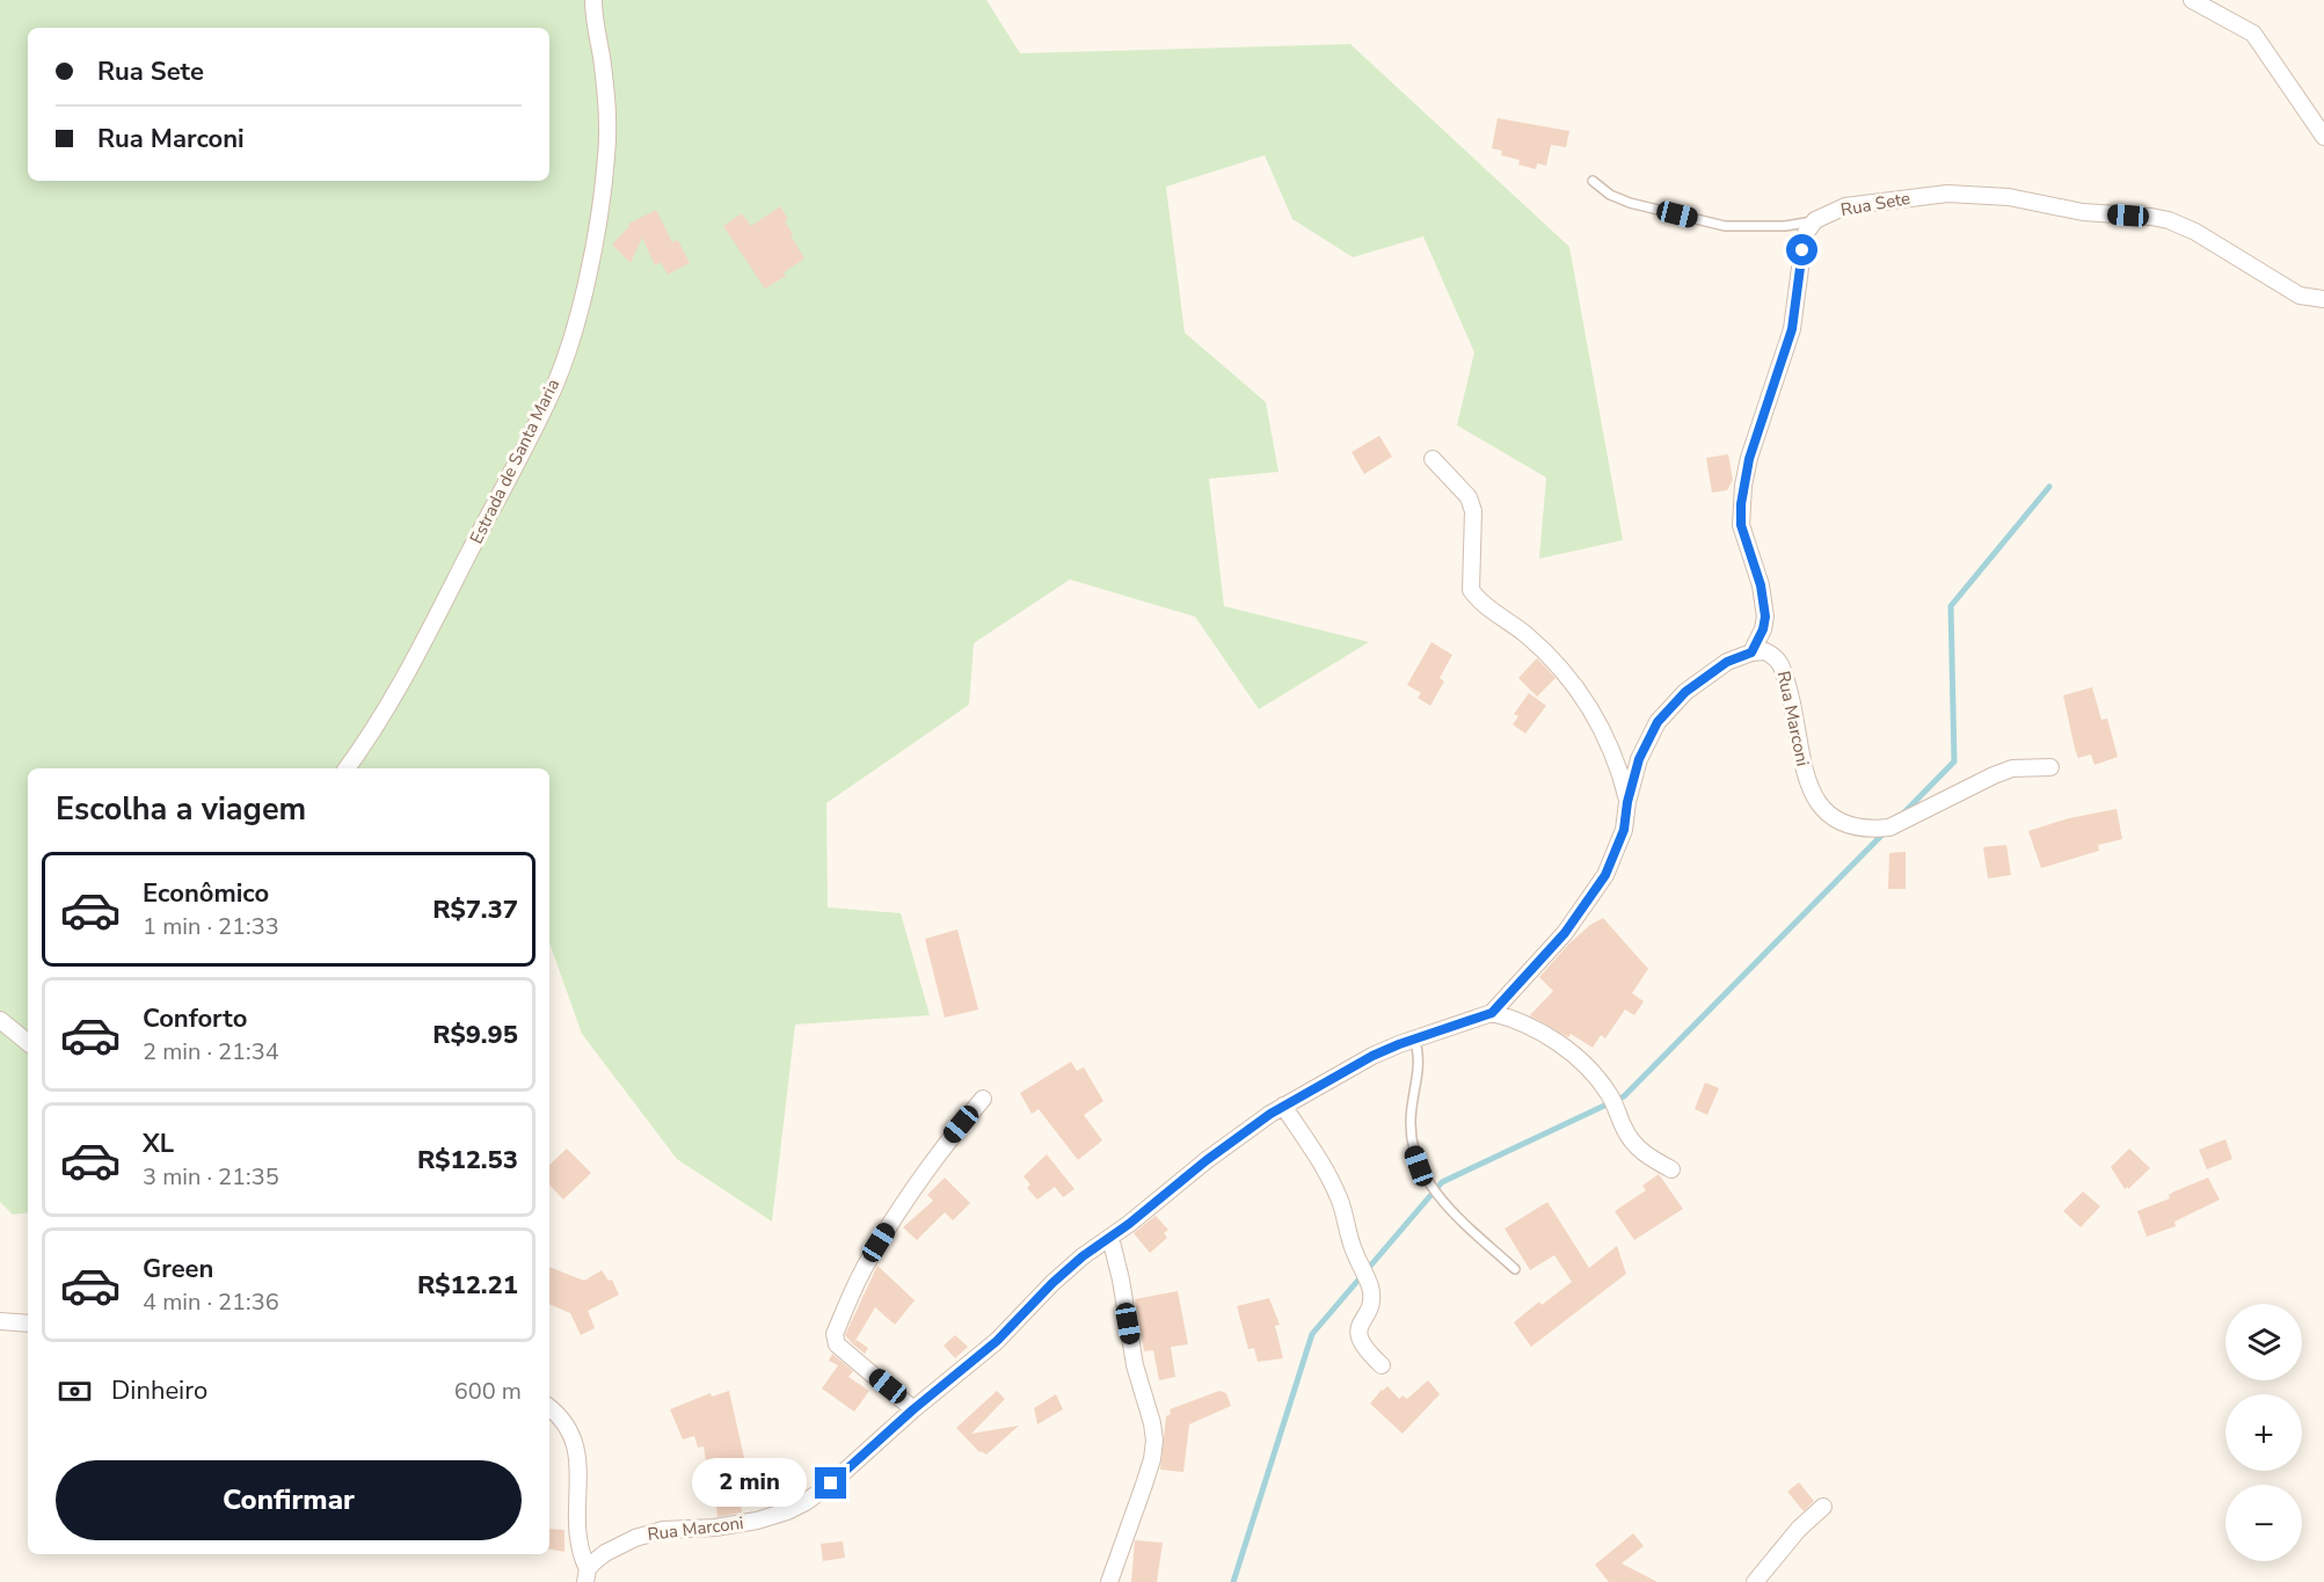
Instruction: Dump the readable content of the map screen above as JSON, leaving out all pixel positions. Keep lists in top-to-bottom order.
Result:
{
  "streets": {
    "street": ["Rua Sete", "Estrada de Santa Maria", "Rua Marconi"]
  },
  "page": {
    "banner": ["Rua Sete", "Rua Marconi"],
    "heading": "Escolha a viagem",
    "list": [
      {
        "name": "Econômico",
        "note": "1 min · 21:33",
        "value": "R$7.37"
      },
      {
        "name": "Conforto",
        "note": "2 min · 21:34",
        "value": "R$9.95"
      },
      {
        "name": "XL",
        "note": "3 min · 21:35",
        "value": "R$12.53"
      },
      {
        "name": "Green",
        "note": "4 min · 21:36",
        "value": "R$12.21"
      }
    ],
    "map_buttons": ["+", "−"],
    "pay": ["Dinheiro", "600 m"],
    "buttons": "Confirmar",
    "bubble": "2 min"
  }
}
